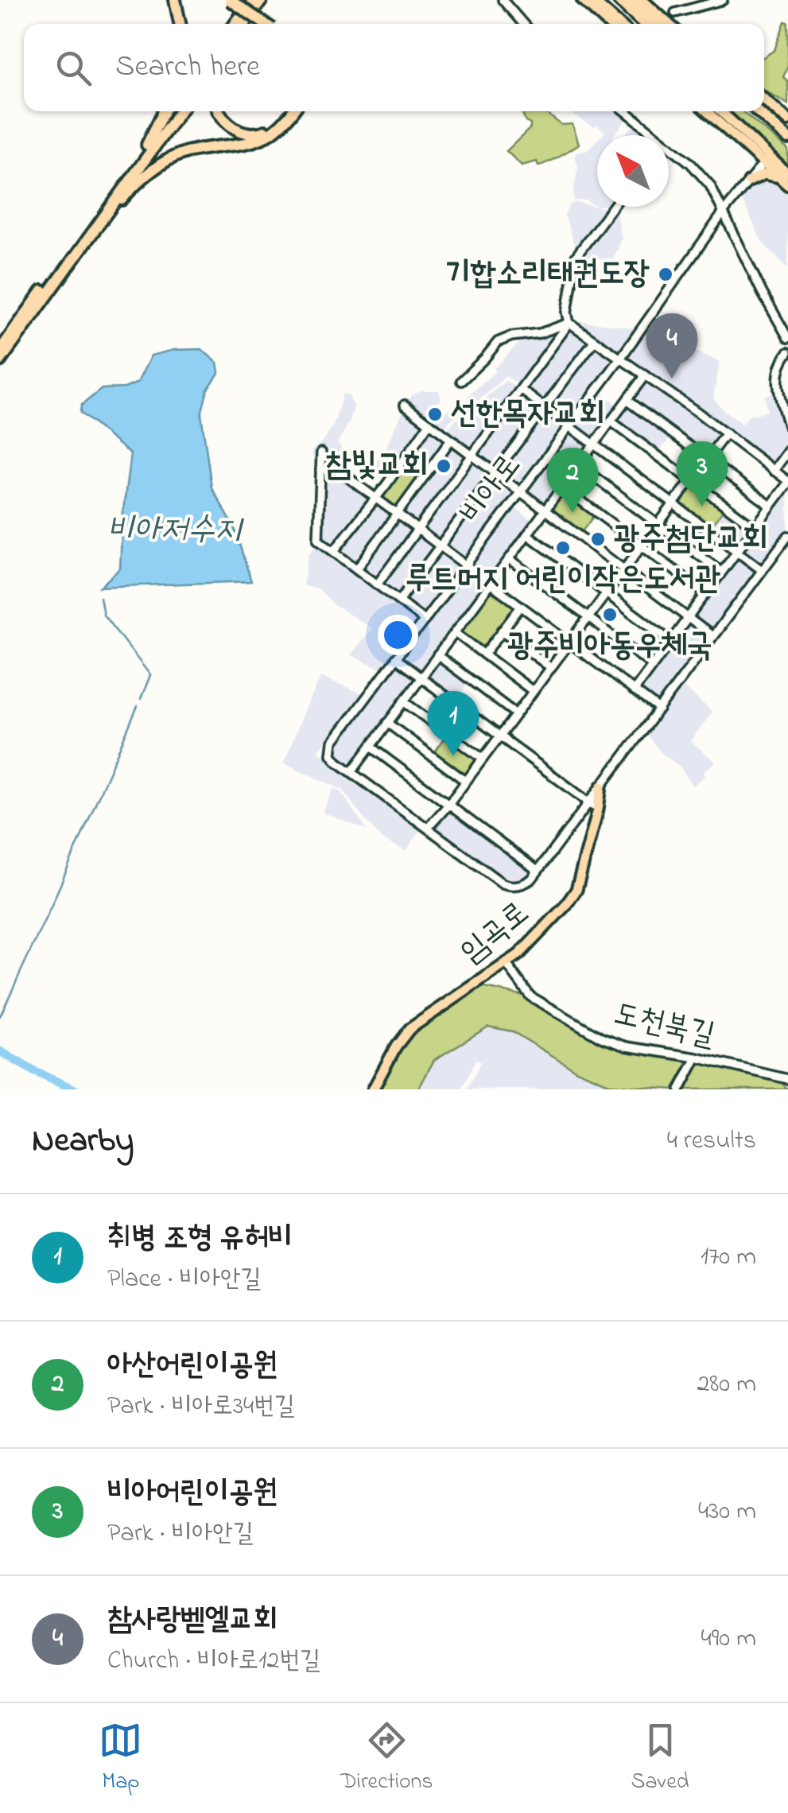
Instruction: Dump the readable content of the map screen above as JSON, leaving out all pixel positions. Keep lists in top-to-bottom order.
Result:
{
  "streets": {
    "main road": ["임곡로"],
    "street": ["비아로", "도천북길"]
  },
  "crossings": [
    ["임곡로", "도천북길"]
  ],
  "water": ["비아저수지"],
  "places": [
    "기합소리태권도장",
    "선한목자교회",
    "참빛교회",
    "광주첨단교회",
    "루트머지 어린이작은도서관",
    "광주비아동우체국"
  ],
  "north": "top left",
  "page": {
    "search": "Search here",
    "pins": [
      "4",
      "3",
      "2",
      "1"
    ],
    "heading": ["Nearby", "4 results"],
    "list": [
      {
        "mark": "1",
        "name": "취병 조형 유허비",
        "note": "Place · 비아안길",
        "value": "170 m"
      },
      {
        "mark": "2",
        "name": "아산어린이공원",
        "note": "Park · 비아로34번길",
        "value": "280 m"
      },
      {
        "mark": "3",
        "name": "비아어린이공원",
        "note": "Park · 비아안길",
        "value": "430 m"
      },
      {
        "mark": "4",
        "name": "참사랑벧엘교회",
        "note": "Church · 비아로12번길",
        "value": "490 m"
      }
    ],
    "nav": ["Map", "Directions", "Saved"]
  }
}
